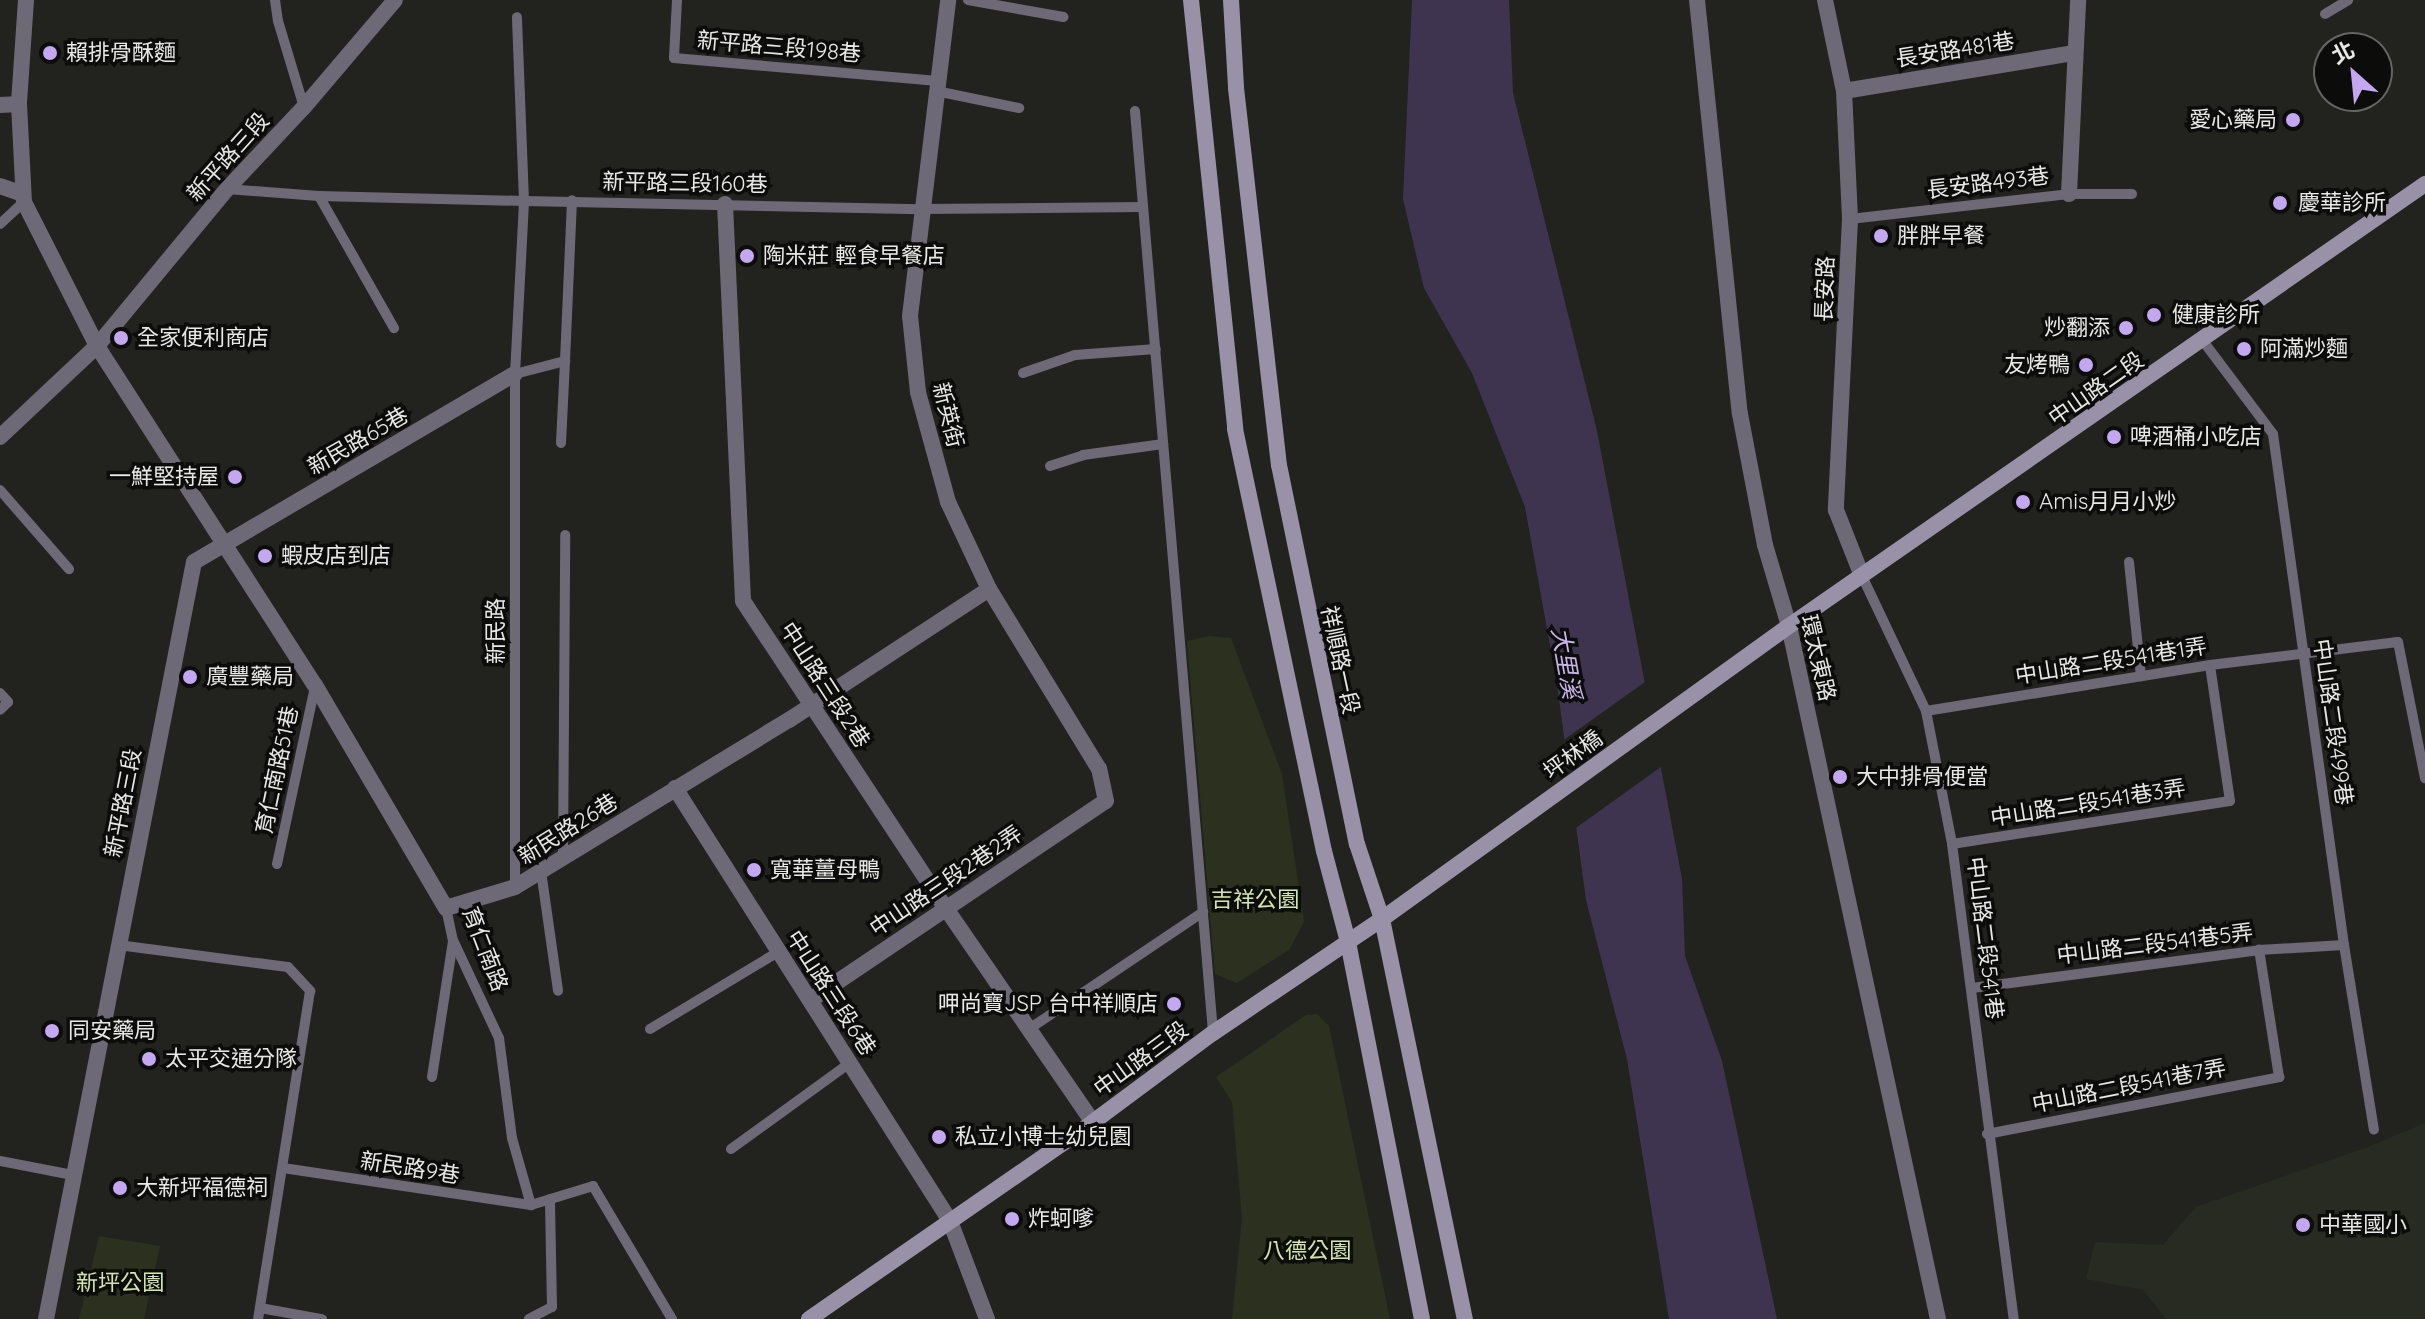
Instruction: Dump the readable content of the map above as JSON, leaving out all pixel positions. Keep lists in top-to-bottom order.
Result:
{
  "streets": {
    "street": [
      "長安路481巷",
      "新平路三段",
      "長安路",
      "中山路二段",
      "新英街",
      "新民路65巷",
      "環太東路",
      "祥順路一段",
      "中山路三段2巷",
      "坪林橋",
      "新民路26巷",
      "中山路三段2巷2弄",
      "育仁南路",
      "中山路三段6巷",
      "中山路三段"
    ],
    "lane": [
      "新平路三段198巷",
      "新平路三段160巷",
      "長安路493巷",
      "新民路",
      "中山路二段541巷1弄",
      "中山路二段499巷",
      "育仁南路51巷",
      "中山路二段541巷3弄",
      "中山路二段541巷",
      "中山路二段541巷5弄",
      "中山路二段541巷7弄",
      "新民路9巷"
    ]
  },
  "crossings": [
    ["新平路三段198巷", "新英街"],
    ["長安路481巷", "長安路"],
    ["新平路三段", "新平路三段160巷"],
    ["新平路三段", "新民路65巷"],
    ["新平路三段", "育仁南路"],
    ["新平路三段160巷", "新英街"],
    ["新平路三段160巷", "新民路"],
    ["新平路三段160巷", "中山路三段2巷"],
    ["長安路493巷", "長安路"],
    ["長安路", "中山路二段"],
    ["長安路", "中山路二段541巷"],
    ["中山路二段", "環太東路"],
    ["中山路二段", "中山路二段499巷"],
    ["中山路二段", "坪林橋"],
    ["中山路二段", "中山路二段541巷"],
    ["新英街", "新民路26巷"],
    ["新英街", "中山路三段2巷2弄"],
    ["新民路65巷", "新民路"],
    ["新民路65巷", "育仁南路"],
    ["新民路", "新民路26巷"],
    ["環太東路", "坪林橋"],
    ["祥順路一段", "坪林橋"],
    ["祥順路一段", "中山路三段"],
    ["中山路二段541巷1弄", "中山路二段499巷"],
    ["中山路二段541巷1弄", "中山路二段541巷3弄"],
    ["中山路二段541巷1弄", "中山路二段541巷"],
    ["中山路三段2巷", "新民路26巷"],
    ["中山路三段2巷", "中山路三段2巷2弄"],
    ["中山路三段2巷", "中山路三段"],
    ["中山路二段499巷", "中山路二段541巷5弄"],
    ["坪林橋", "中山路三段"],
    ["育仁南路51巷", "育仁南路"],
    ["中山路二段541巷3弄", "中山路二段541巷"],
    ["新民路26巷", "育仁南路"],
    ["新民路26巷", "中山路三段6巷"],
    ["中山路三段2巷2弄", "中山路三段6巷"],
    ["中山路二段541巷", "中山路二段541巷5弄"],
    ["中山路二段541巷", "中山路二段541巷7弄"],
    ["中山路二段541巷5弄", "中山路二段541巷7弄"],
    ["育仁南路", "新民路9巷"],
    ["中山路三段6巷", "中山路三段"]
  ],
  "water": ["大里溪"],
  "parks": ["吉祥公園", "八德公園", "新坪公園"],
  "places": [
    "賴排骨酥麵",
    "愛心藥局",
    "慶華診所",
    "胖胖早餐",
    "陶米莊 輕食早餐店",
    "健康診所",
    "炒翻添",
    "全家便利商店",
    "阿滿炒麵",
    "友烤鴨",
    "啤酒桶小吃店",
    "一鮮堅持屋",
    "Amis月月小炒",
    "蝦皮店到店",
    "廣豐藥局",
    "大中排骨便當",
    "寬華薑母鴨",
    "呷尚寶JSP 台中祥順店",
    "同安藥局",
    "太平交通分隊",
    "私立小博士幼兒園",
    "大新坪福德祠",
    "炸蚵嗲",
    "中華國小"
  ],
  "north": "top left"
}
